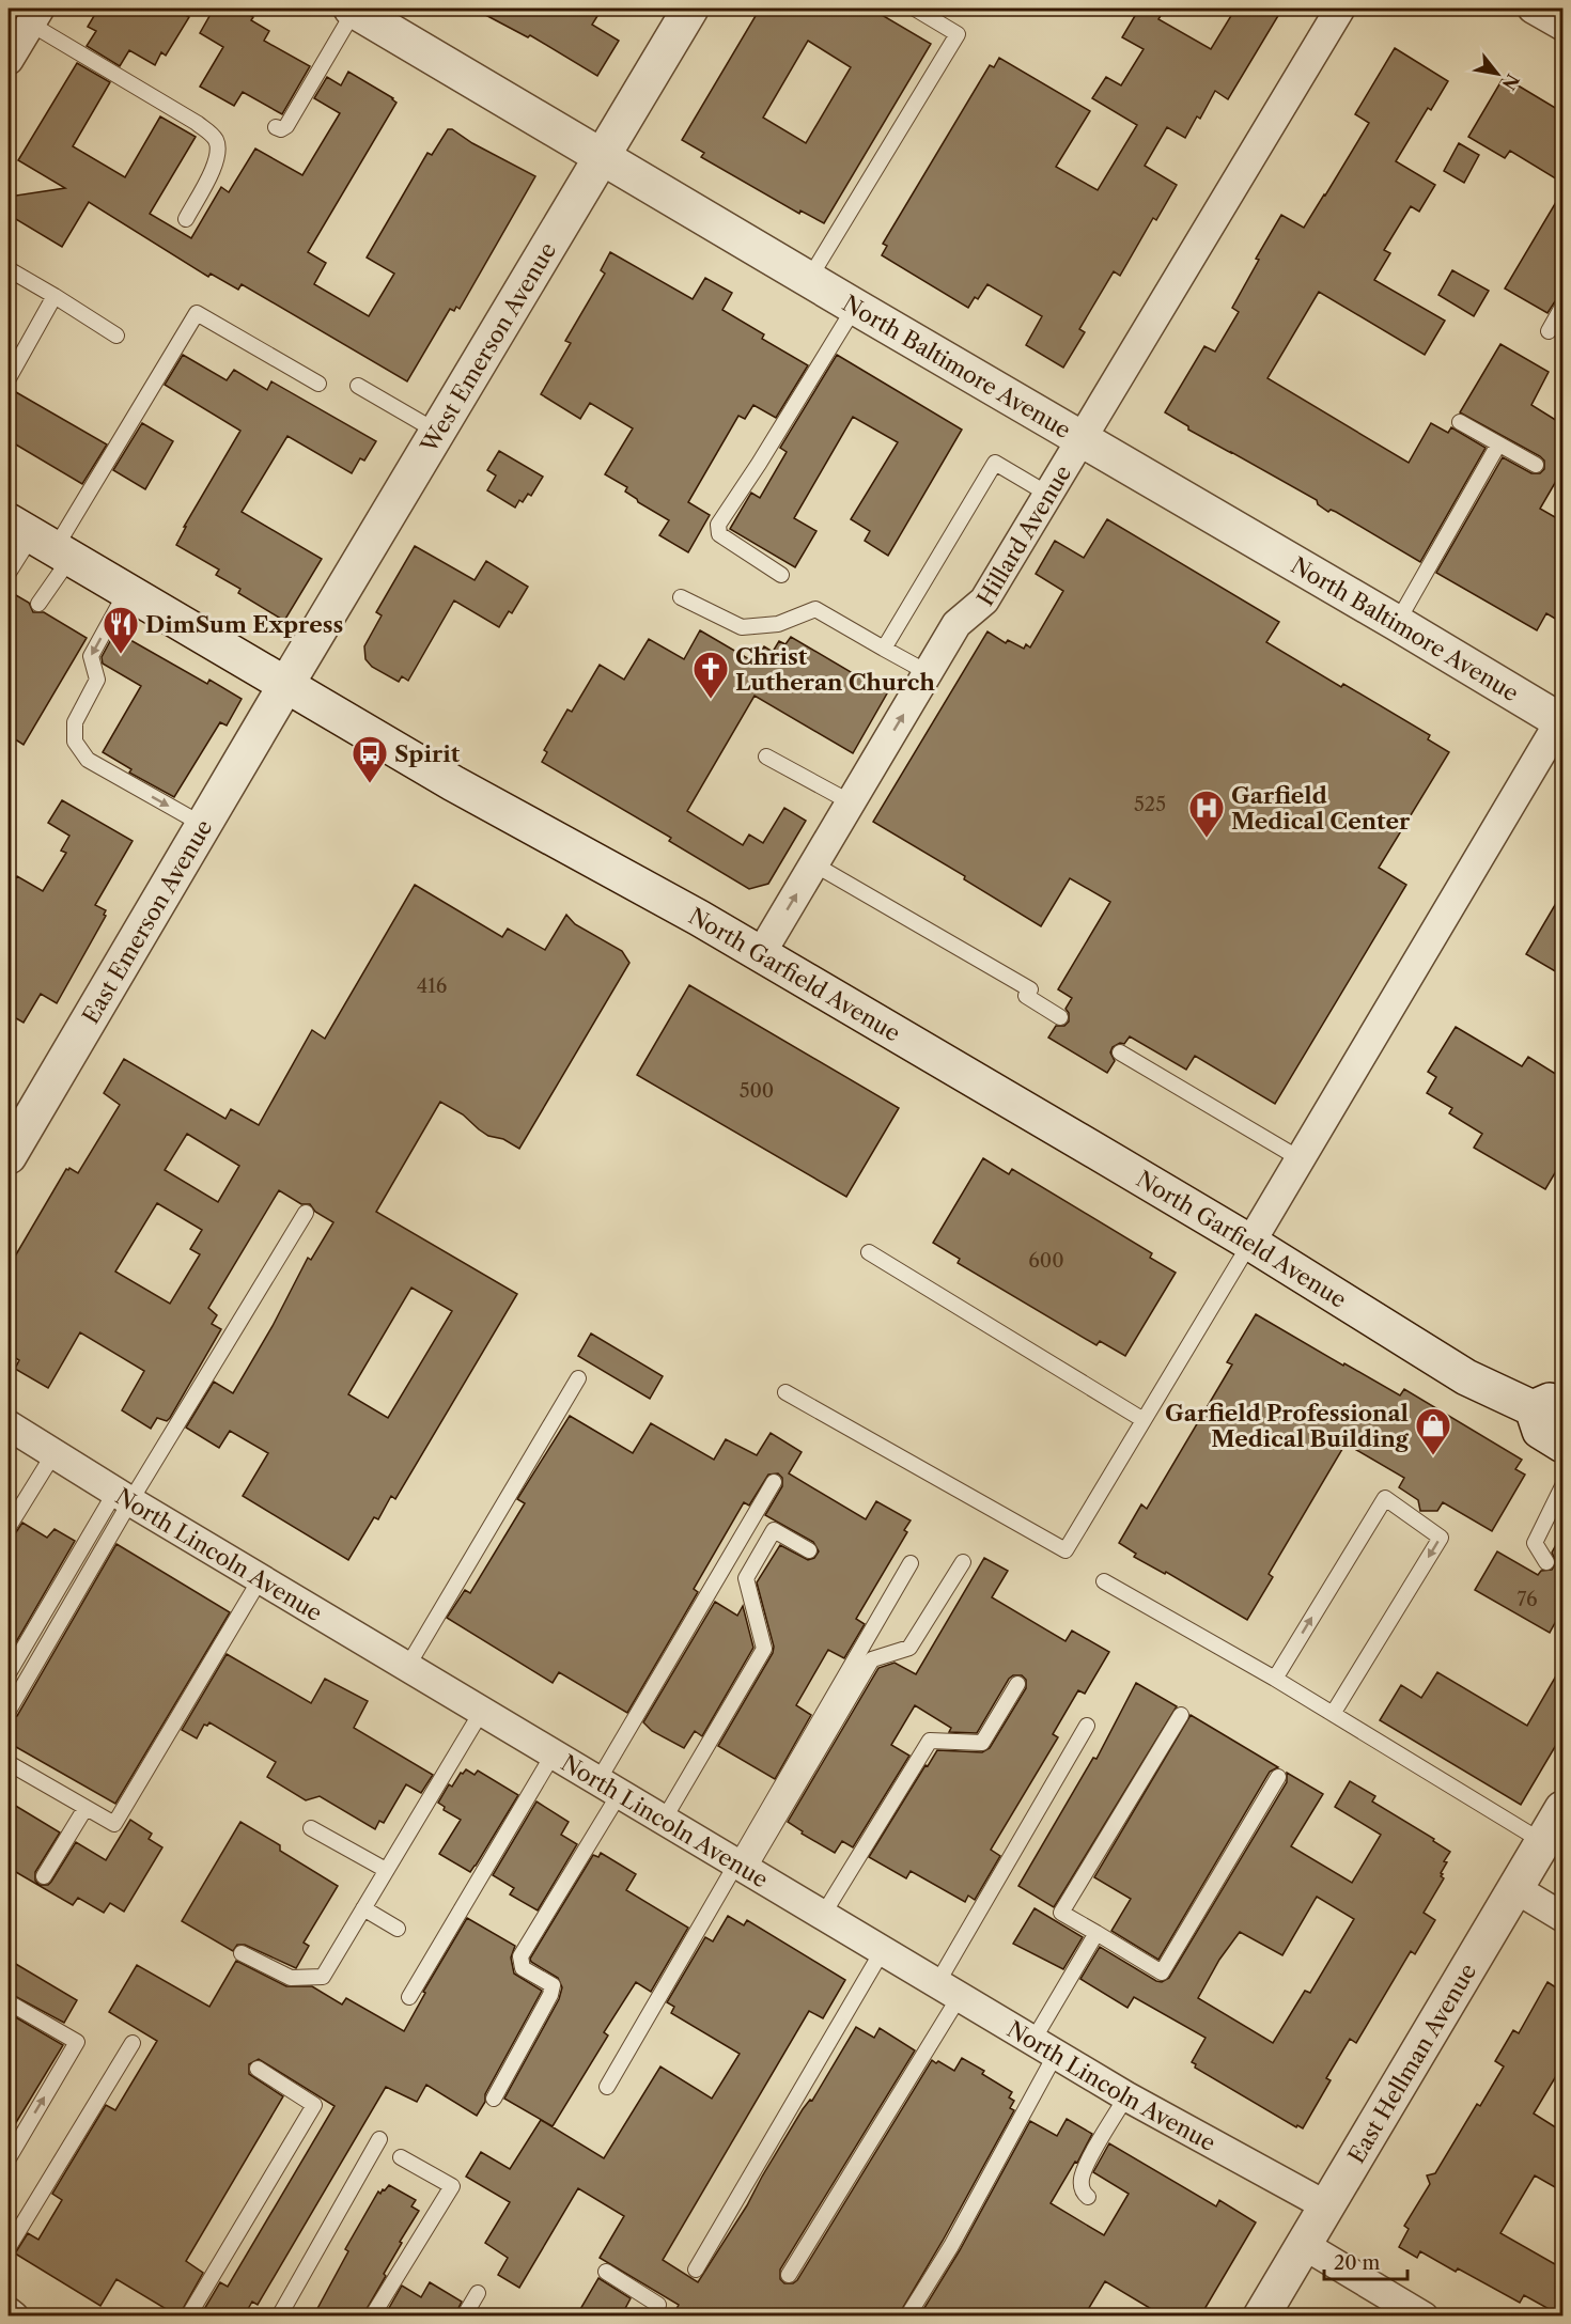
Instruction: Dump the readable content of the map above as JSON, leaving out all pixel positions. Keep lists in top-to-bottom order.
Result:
{
  "streets": {
    "street": [
      "West Emerson Avenue",
      "North Baltimore Avenue",
      "Hillard Avenue",
      "East Emerson Avenue",
      "North Garfield Avenue",
      "North Lincoln Avenue",
      "East Hellman Avenue"
    ]
  },
  "crossings": [
    ["West Emerson Avenue", "North Baltimore Avenue"],
    ["West Emerson Avenue", "East Emerson Avenue"],
    ["West Emerson Avenue", "North Garfield Avenue"],
    ["North Baltimore Avenue", "Hillard Avenue"],
    ["Hillard Avenue", "North Garfield Avenue"],
    ["East Emerson Avenue", "North Garfield Avenue"],
    ["North Lincoln Avenue", "East Hellman Avenue"]
  ],
  "places": {
    "restaurant": ["DimSum Express"],
    "church": ["Christ Lutheran Church"],
    "bus stop": ["Spirit"],
    "hospital": ["Garfield Medical Center"],
    "shop": ["Garfield Professional Medical Building"]
  },
  "house_numbers": [
    "525",
    "416",
    "500",
    "600",
    "76"
  ],
  "scale_bar": "20 m",
  "north": "bottom right"
}
